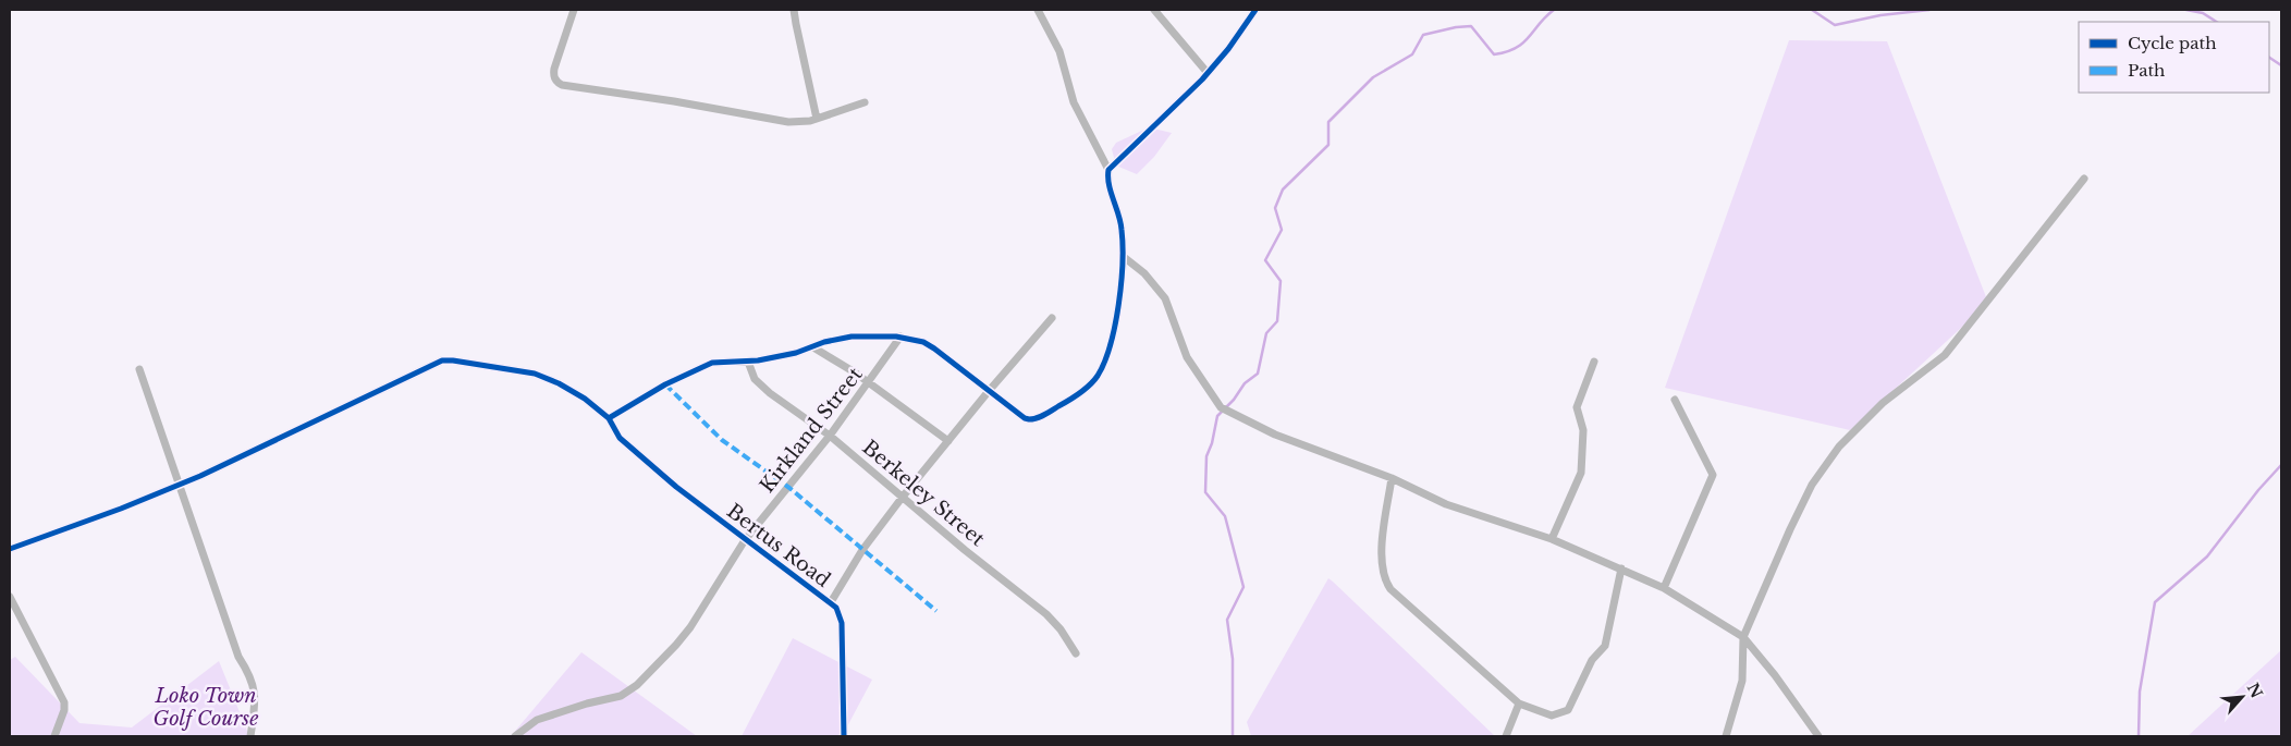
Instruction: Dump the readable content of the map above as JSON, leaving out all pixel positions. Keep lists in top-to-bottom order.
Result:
{
  "streets": {
    "street": ["Kirkland Street", "Berkeley Street", "Bertus Road"]
  },
  "crossings": [
    ["Kirkland Street", "Berkeley Street"],
    ["Kirkland Street", "Bertus Road"]
  ],
  "parks": ["Loko Town Golf Course"],
  "legend": ["Cycle path", "Path"],
  "north": "top right"
}
